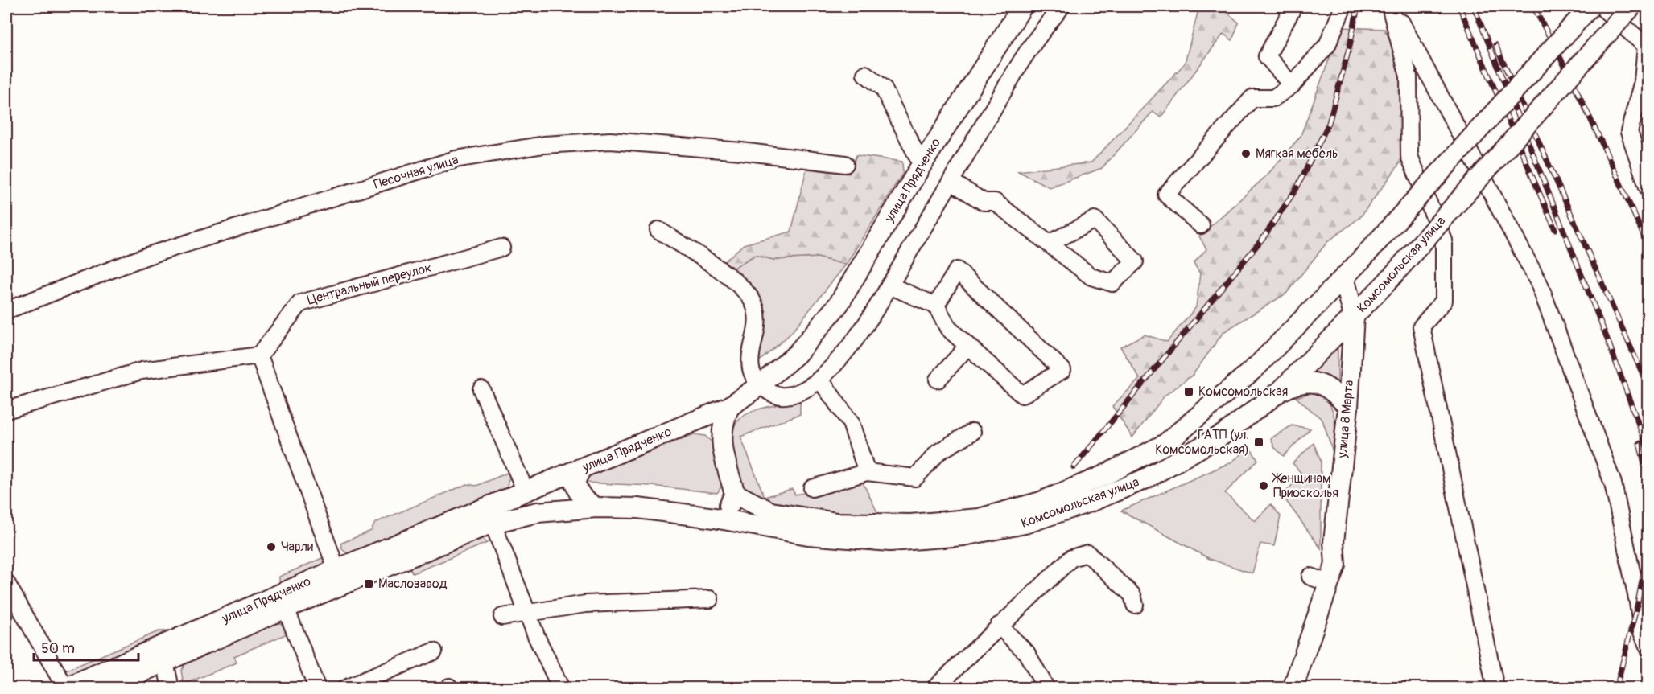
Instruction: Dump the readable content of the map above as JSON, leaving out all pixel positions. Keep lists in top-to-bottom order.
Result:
{
  "streets": {
    "main road": ["улица Прядченко", "Комсомольская улица", "улица 8 Марта"],
    "street": ["Песочная улица", "Центральный переулок"]
  },
  "crossings": [
    ["улица Прядченко", "Комсомольская улица"],
    ["Комсомольская улица", "улица 8 Марта"]
  ],
  "places": {
    "other": ["Мягкая мебель", "Женщинам Приосколья", "Чарли"],
    "transit": ["Комсомольская", "ГАТП (ул. Комсомольская)", "Маслозавод"]
  },
  "scale_bar": "50 m"
}
